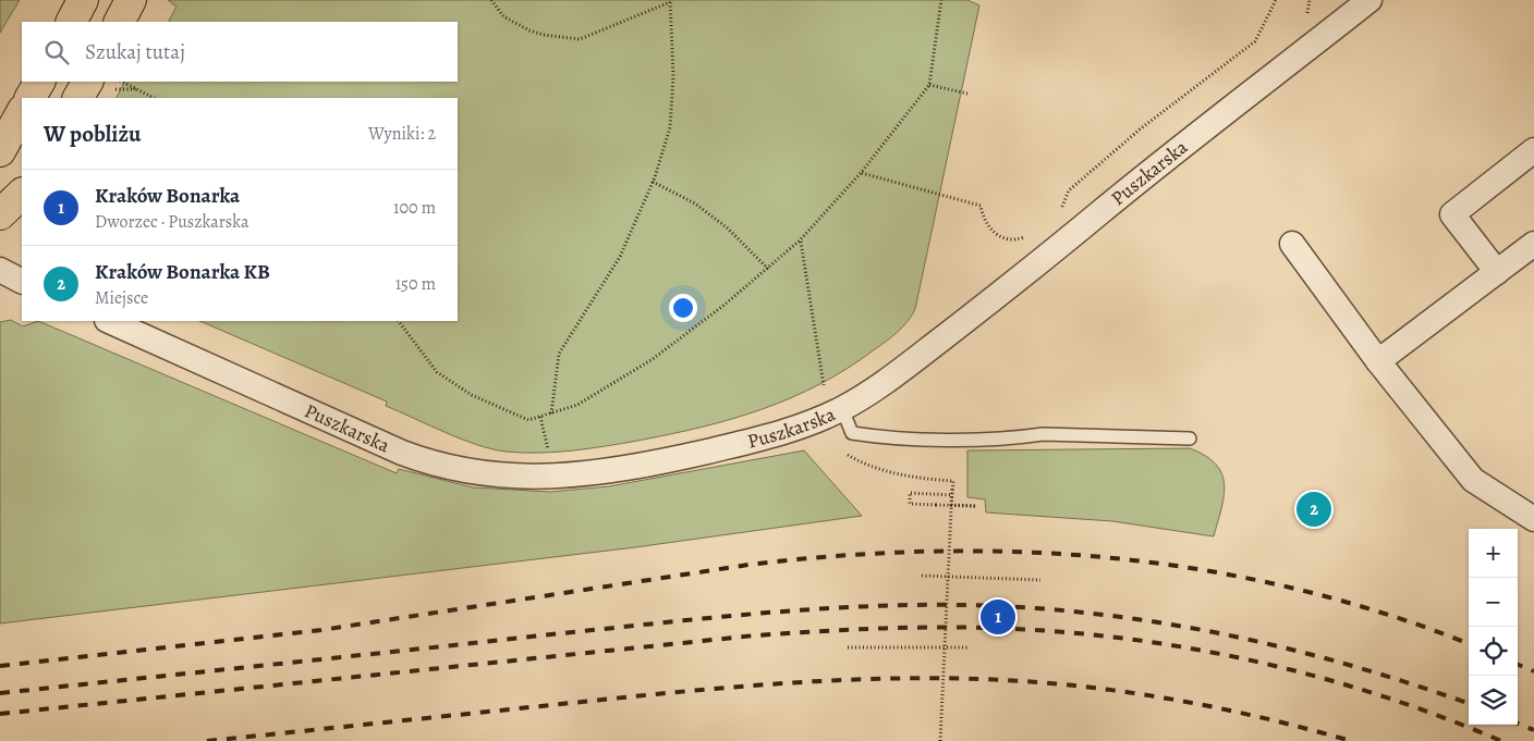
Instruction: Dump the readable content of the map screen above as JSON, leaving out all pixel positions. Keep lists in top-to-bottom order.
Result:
{
  "streets": {
    "street": ["Puszkarska"]
  },
  "page": {
    "search": "Szukaj tutaj",
    "heading": ["W pobliżu", "Wyniki: 2"],
    "list": [
      {
        "mark": "1",
        "name": "Kraków Bonarka",
        "note": "Dworzec · Puszkarska",
        "value": "100 m"
      },
      {
        "mark": "2",
        "name": "Kraków Bonarka KB",
        "note": "Miejsce",
        "value": "150 m"
      }
    ],
    "pins": ["2", "1"],
    "map_buttons": ["+", "−"]
  }
}
